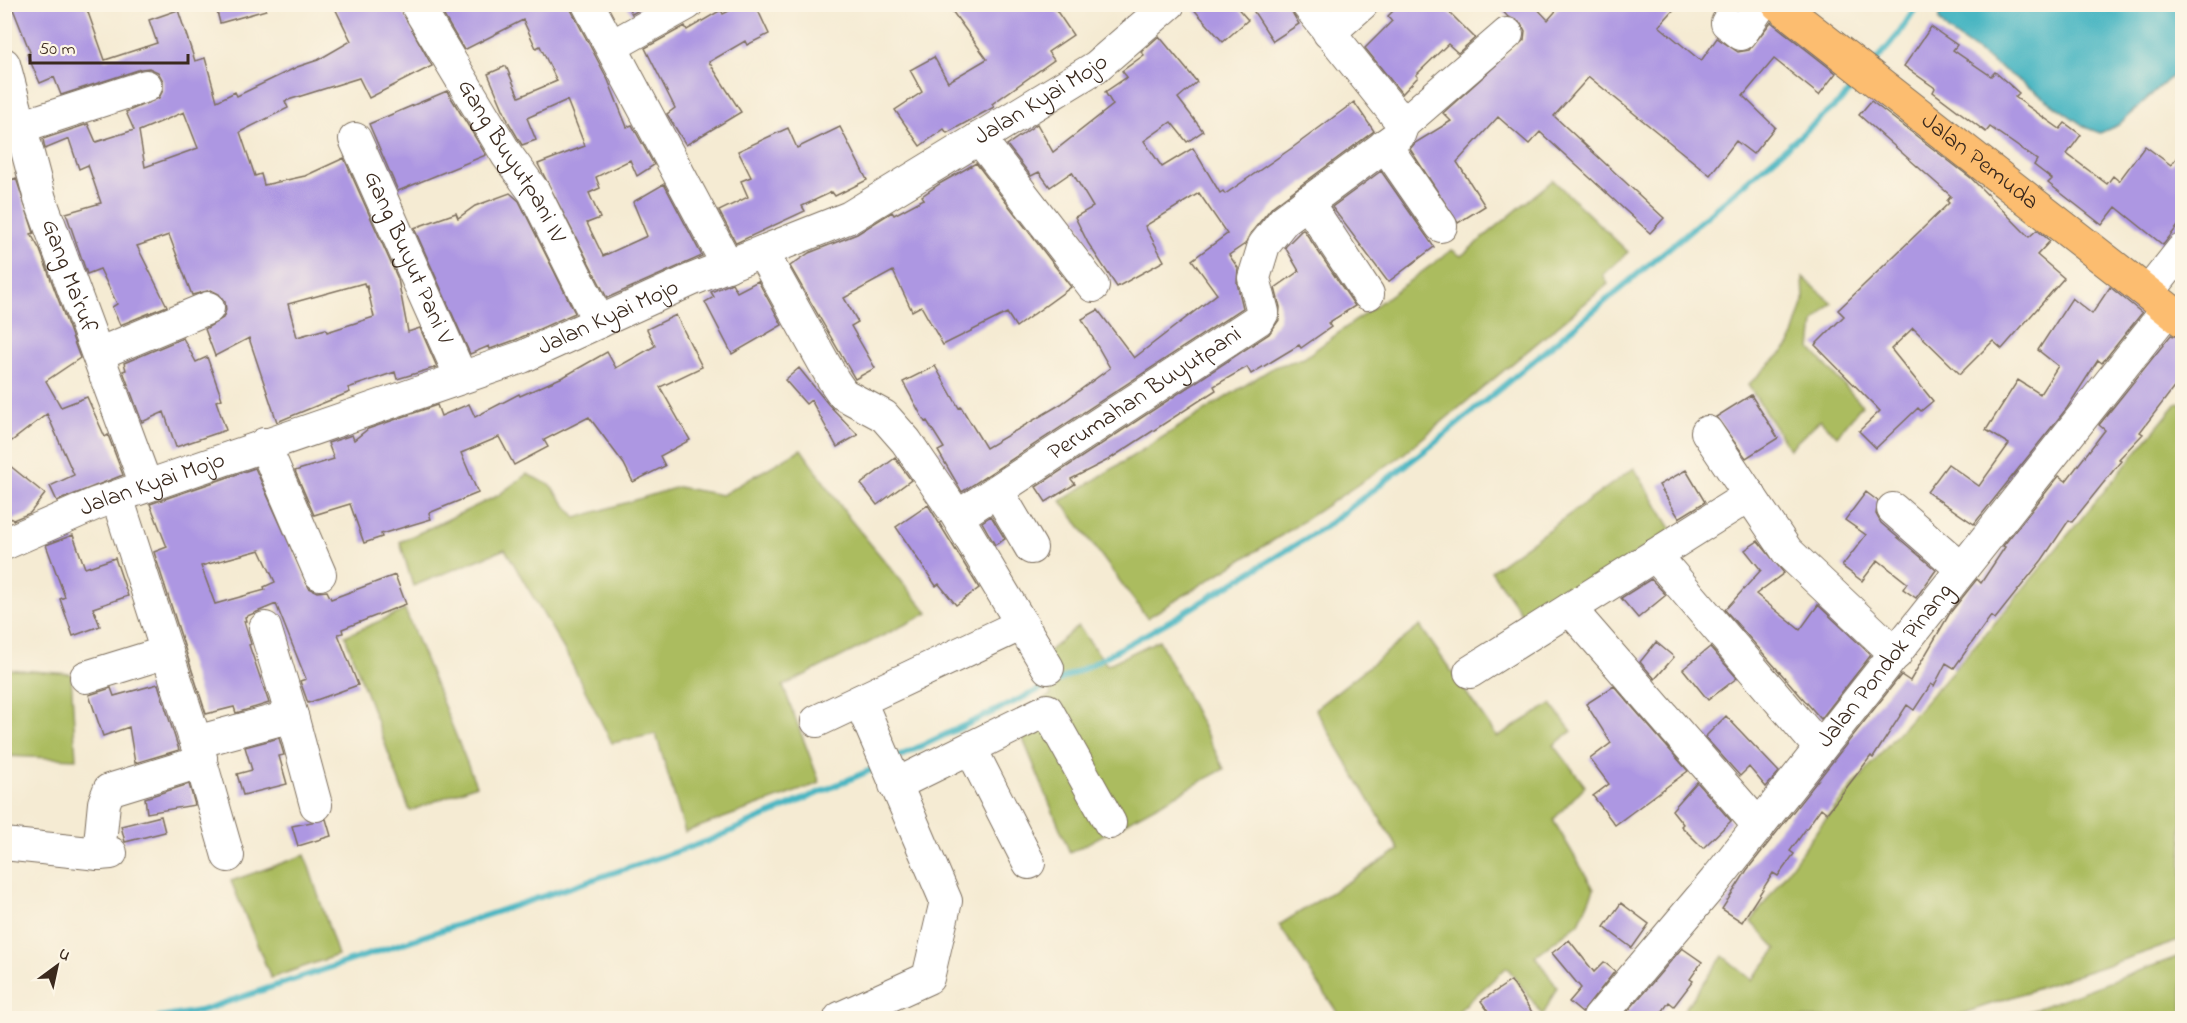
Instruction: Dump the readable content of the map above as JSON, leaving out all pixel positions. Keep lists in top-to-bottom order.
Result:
{
  "streets": {
    "main road": ["Jalan Pemuda"],
    "street": [
      "Jalan Kyai Mojo",
      "Gang Buyutpani IV",
      "Gang Buyut Pani V",
      "Gang Ma'ruf",
      "Perumahan Buyutpani",
      "Jalan Pondok Pinang"
    ]
  },
  "crossings": [
    ["Jalan Kyai Mojo", "Gang Buyutpani IV"],
    ["Jalan Kyai Mojo", "Gang Buyut Pani V"],
    ["Jalan Kyai Mojo", "Gang Ma'ruf"],
    ["Jalan Pemuda", "Jalan Pondok Pinang"]
  ],
  "scale_bar": "50 m",
  "north": "top right"
}
